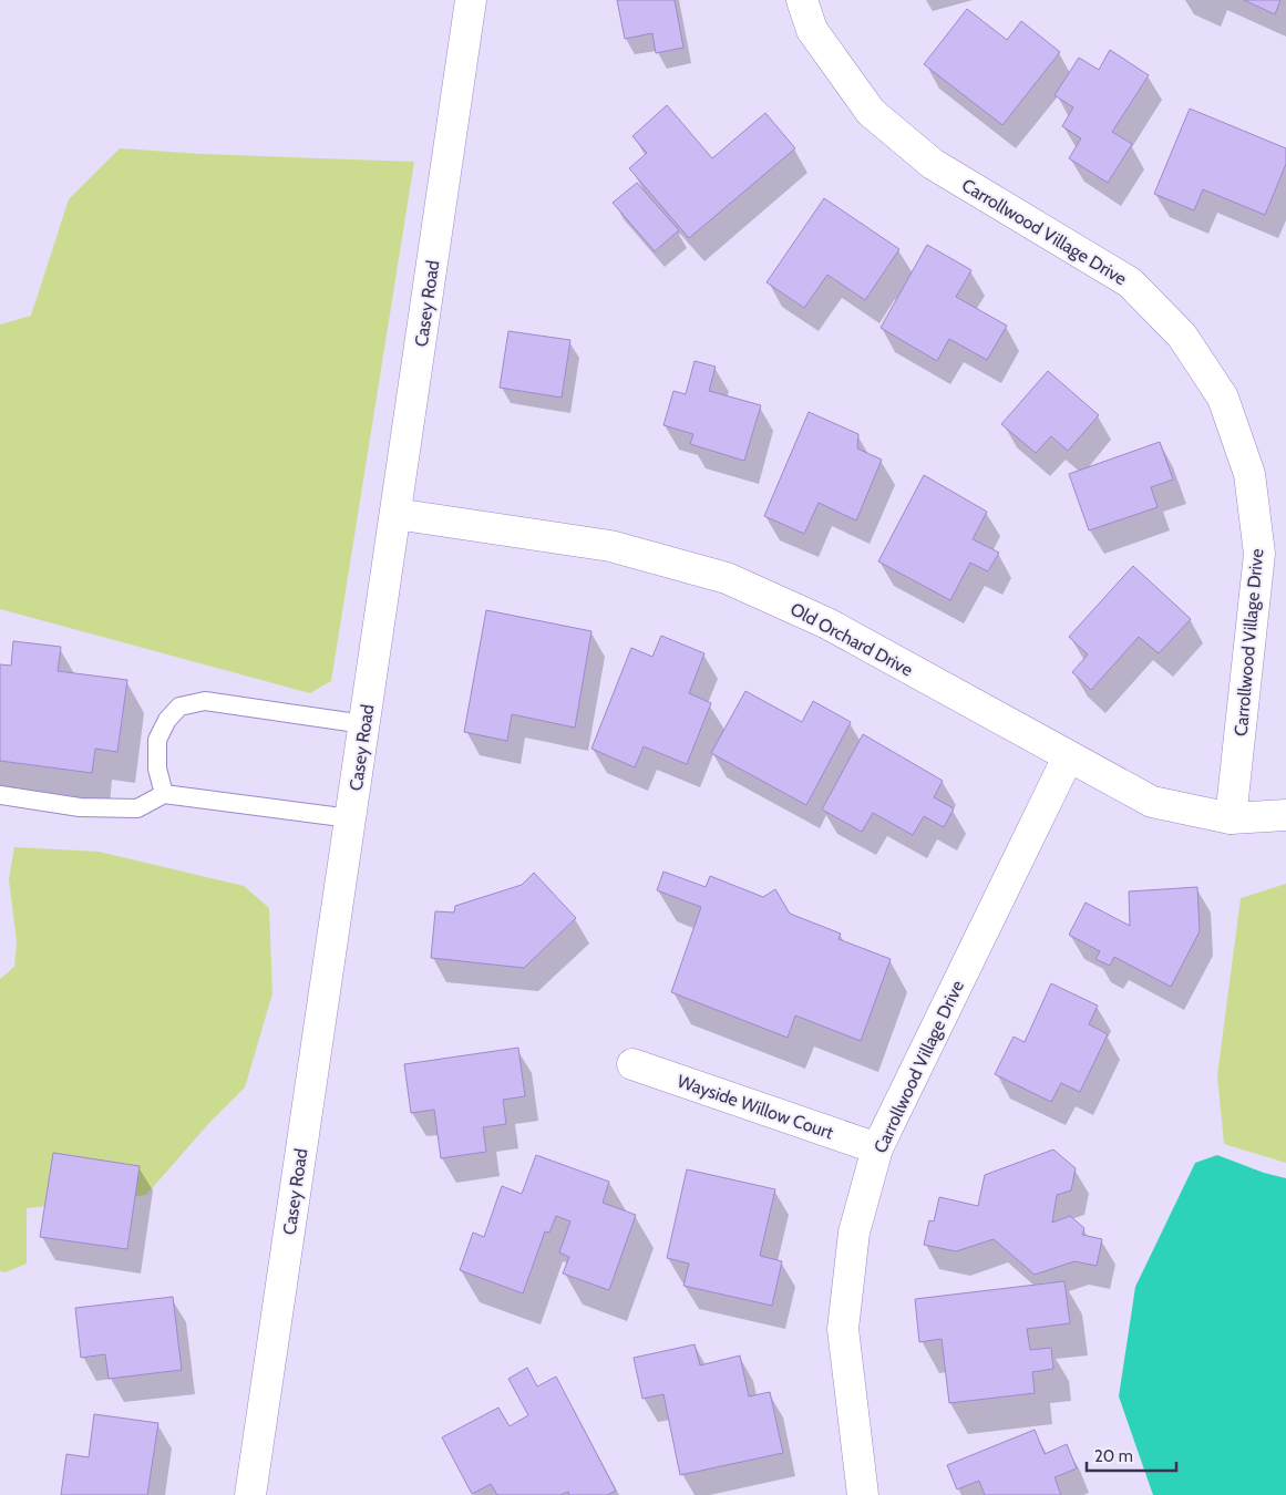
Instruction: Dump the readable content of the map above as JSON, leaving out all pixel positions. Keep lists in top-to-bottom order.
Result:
{
  "streets": {
    "street": [
      "Carrollwood Village Drive",
      "Casey Road",
      "Old Orchard Drive",
      "Wayside Willow Court"
    ]
  },
  "crossings": [
    ["Carrollwood Village Drive", "Old Orchard Drive"],
    ["Carrollwood Village Drive", "Wayside Willow Court"],
    ["Casey Road", "Old Orchard Drive"]
  ],
  "scale_bar": "20 m"
}
